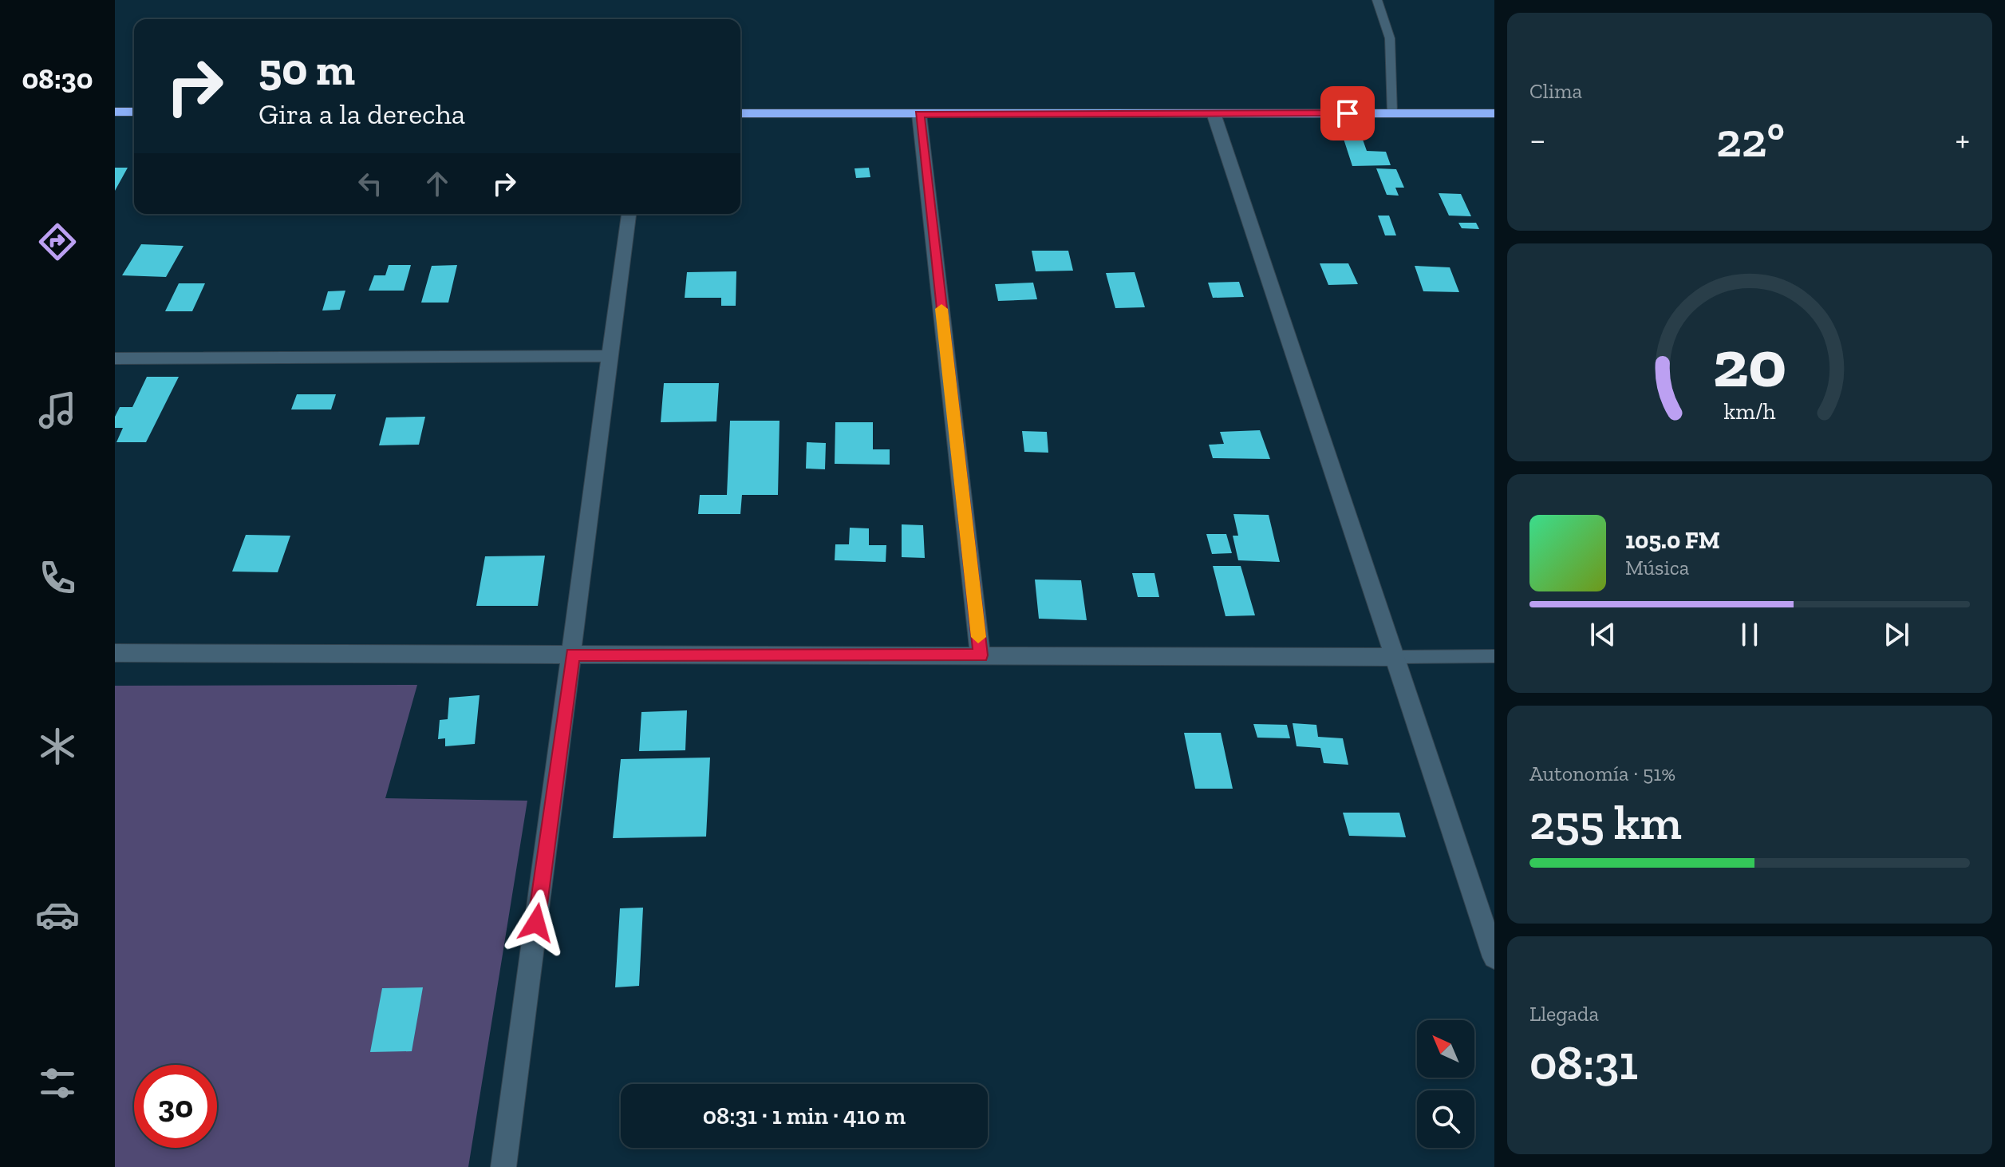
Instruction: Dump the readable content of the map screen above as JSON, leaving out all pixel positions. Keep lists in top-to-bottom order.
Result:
{
  "north": "top left",
  "page": {
    "tabs": "08:30",
    "tile": [
      "Clima",
      ["Autonomía · 51%", "255 km"],
      ["Llegada", "08:31"]
    ],
    "turn": ["50 m", "Gira a la derecha"],
    "heat": ["−", "22°", "+"],
    "song": ["105.0 FM", "Música"],
    "limit": "30",
    "trip": "08:31 · 1 min · 410 m",
    "gauge": ["20", "km/h"]
  }
}
